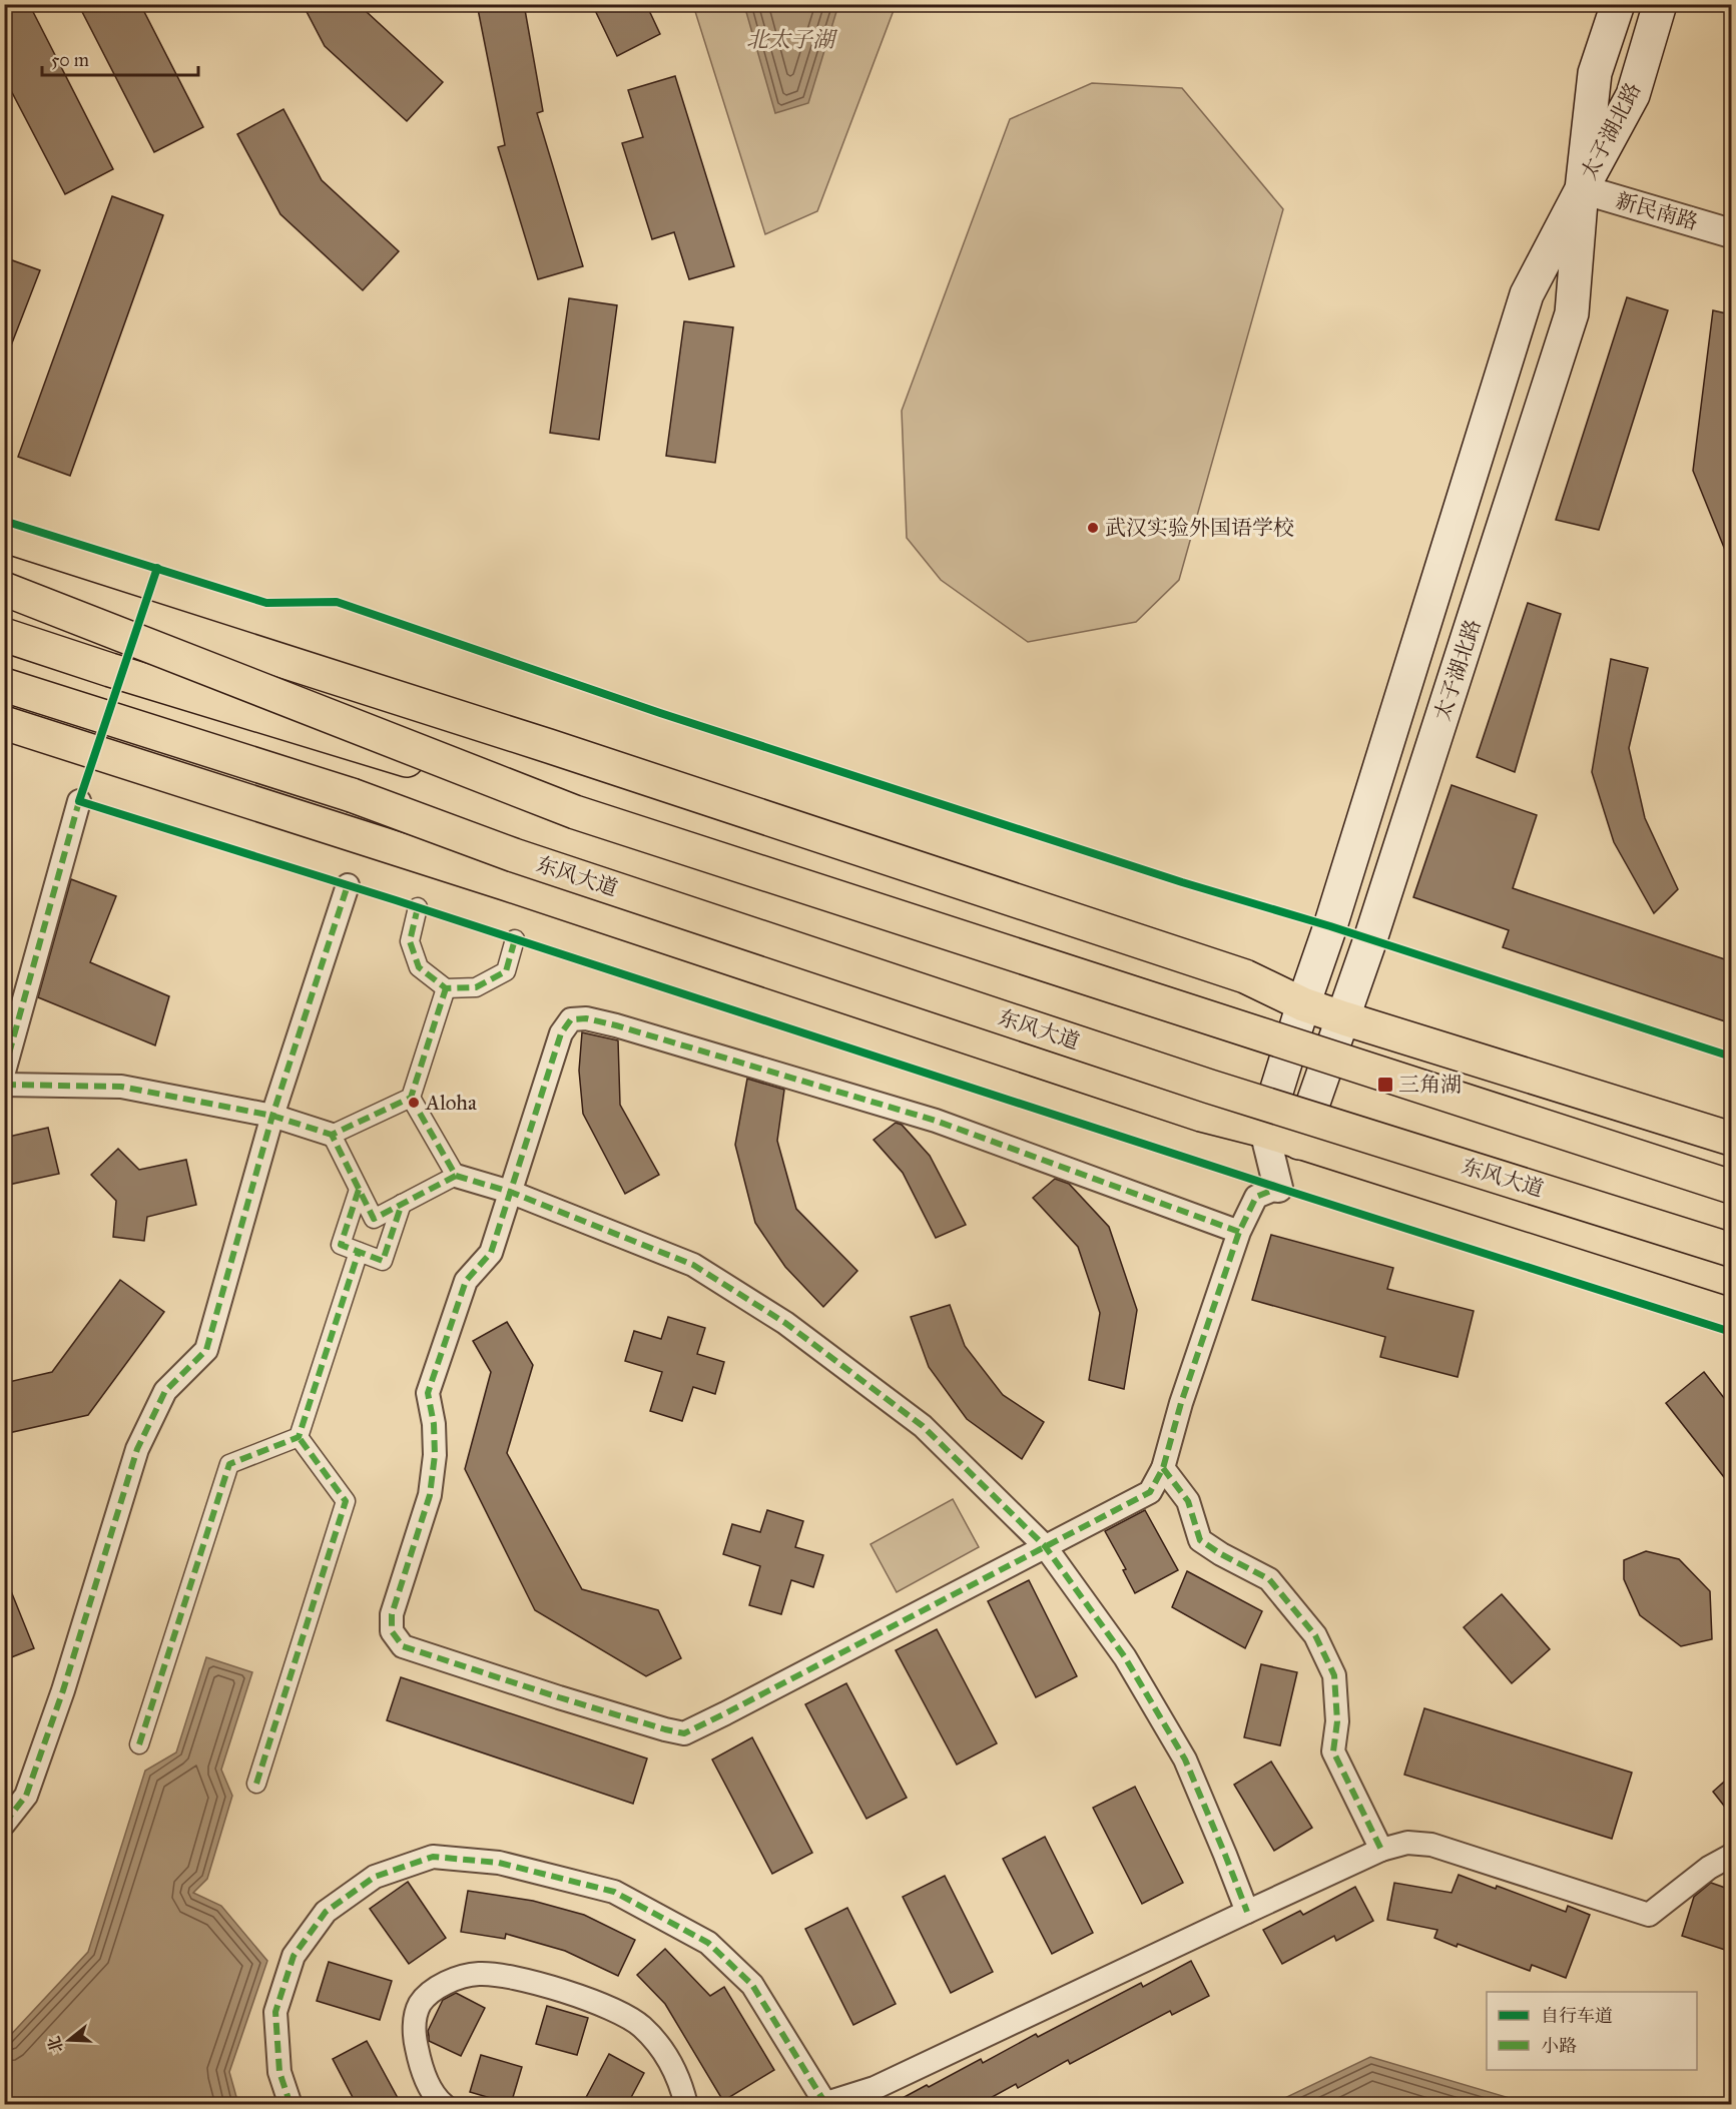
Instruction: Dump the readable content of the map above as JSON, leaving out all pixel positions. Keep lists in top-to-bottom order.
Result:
{
  "streets": {
    "main road": ["太子湖北路", "东风大道"],
    "street": ["新民南路"]
  },
  "crossings": [
    ["太子湖北路", "新民南路"]
  ],
  "water": ["北太子湖"],
  "places": {
    "other": ["武汉实验外国语学校", "Aloha"],
    "transit": ["三角湖"]
  },
  "legend": ["自行车道", "小路"],
  "scale_bar": "50 m",
  "north": "left"
}
